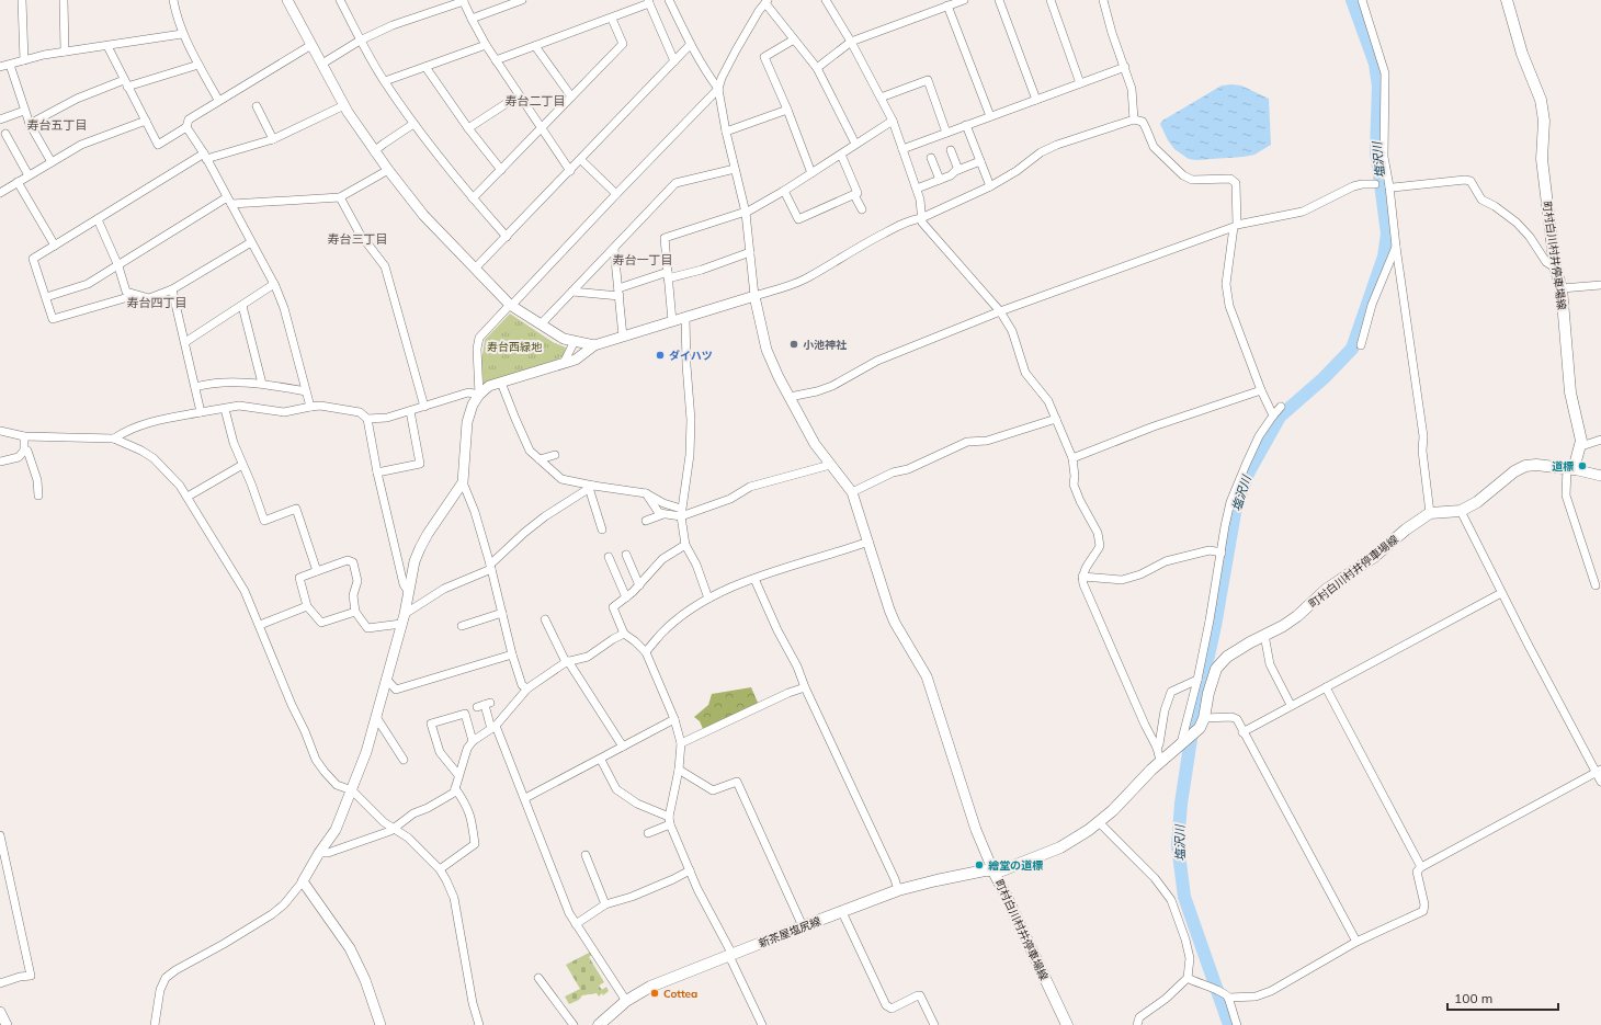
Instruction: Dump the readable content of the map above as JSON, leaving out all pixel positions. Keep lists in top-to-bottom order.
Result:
{
  "streets": {
    "main road": ["町村白川村井停車場線", "新茶屋塩尻線"]
  },
  "crossings": [
    ["町村白川村井停車場線", "新茶屋塩尻線"]
  ],
  "districts": [
    "寿台二丁目",
    "寿台五丁目",
    "寿台三丁目",
    "寿台一丁目",
    "寿台四丁目"
  ],
  "water": ["塩沢川"],
  "parks": ["寿台西緑地"],
  "places": [
    "小池神社",
    "ダイハツ",
    "道標",
    "繪堂の道標",
    "Cottea"
  ],
  "scale_bar": "100 m"
}
